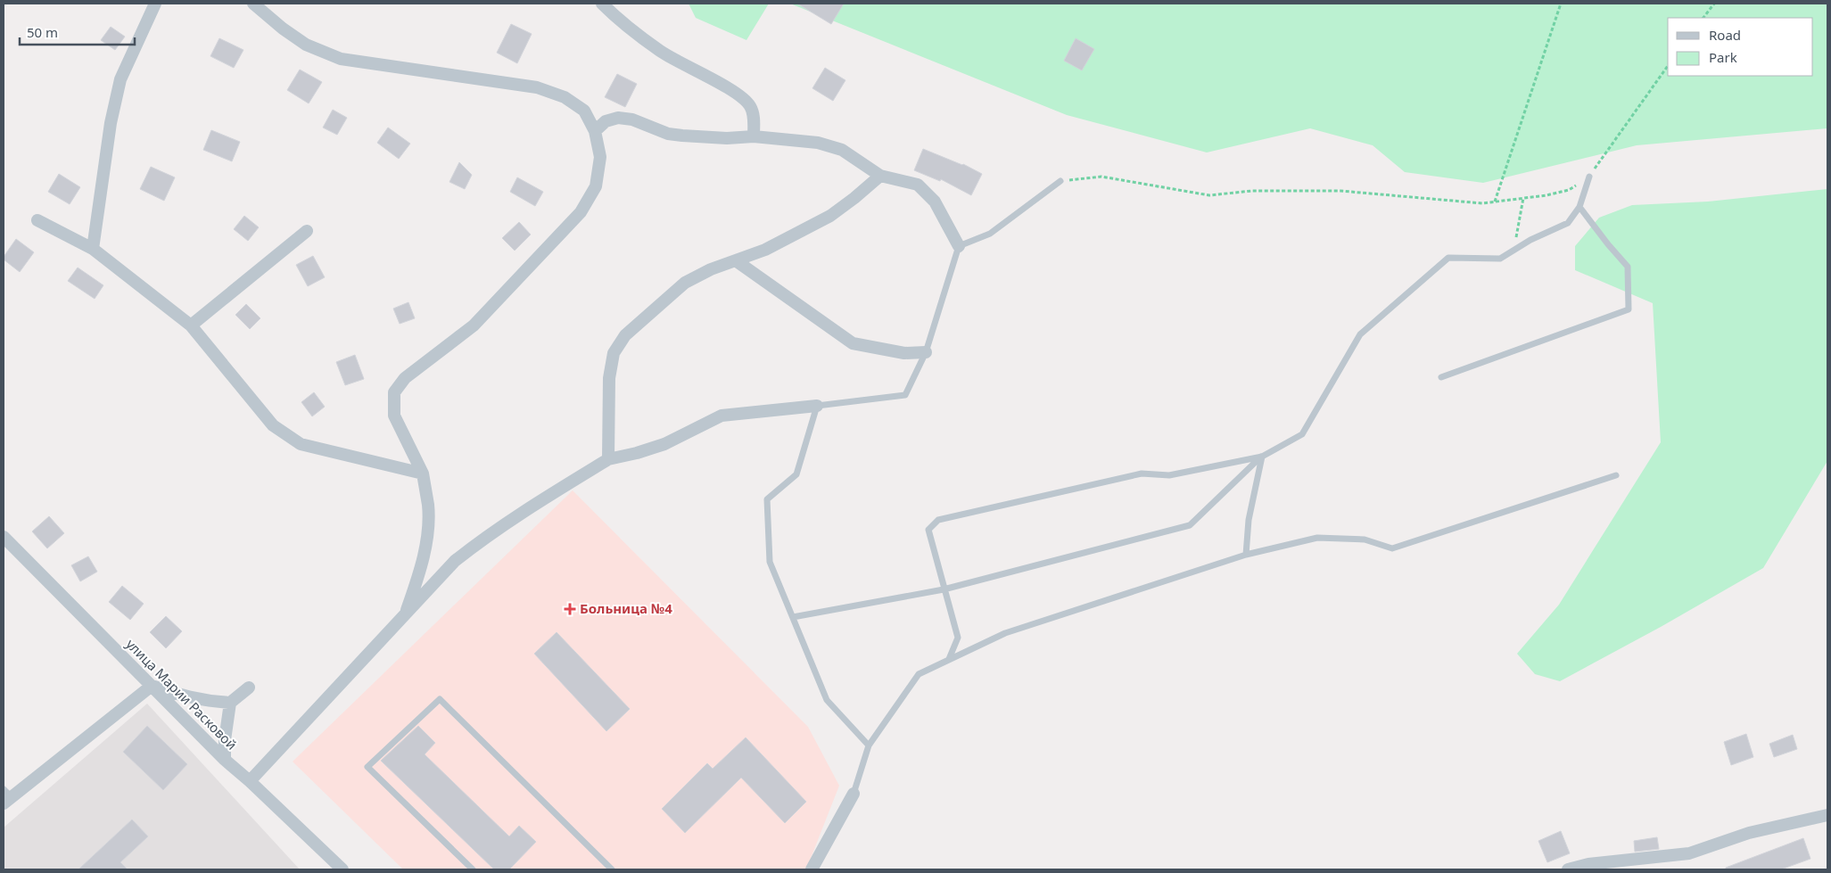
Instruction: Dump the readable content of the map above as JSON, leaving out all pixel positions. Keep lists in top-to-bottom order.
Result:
{
  "streets": {
    "street": ["улица Марии Расковой"]
  },
  "places": {
    "health": ["Больница №4"]
  },
  "legend": ["Road", "Park"],
  "scale_bar": "50 m"
}
